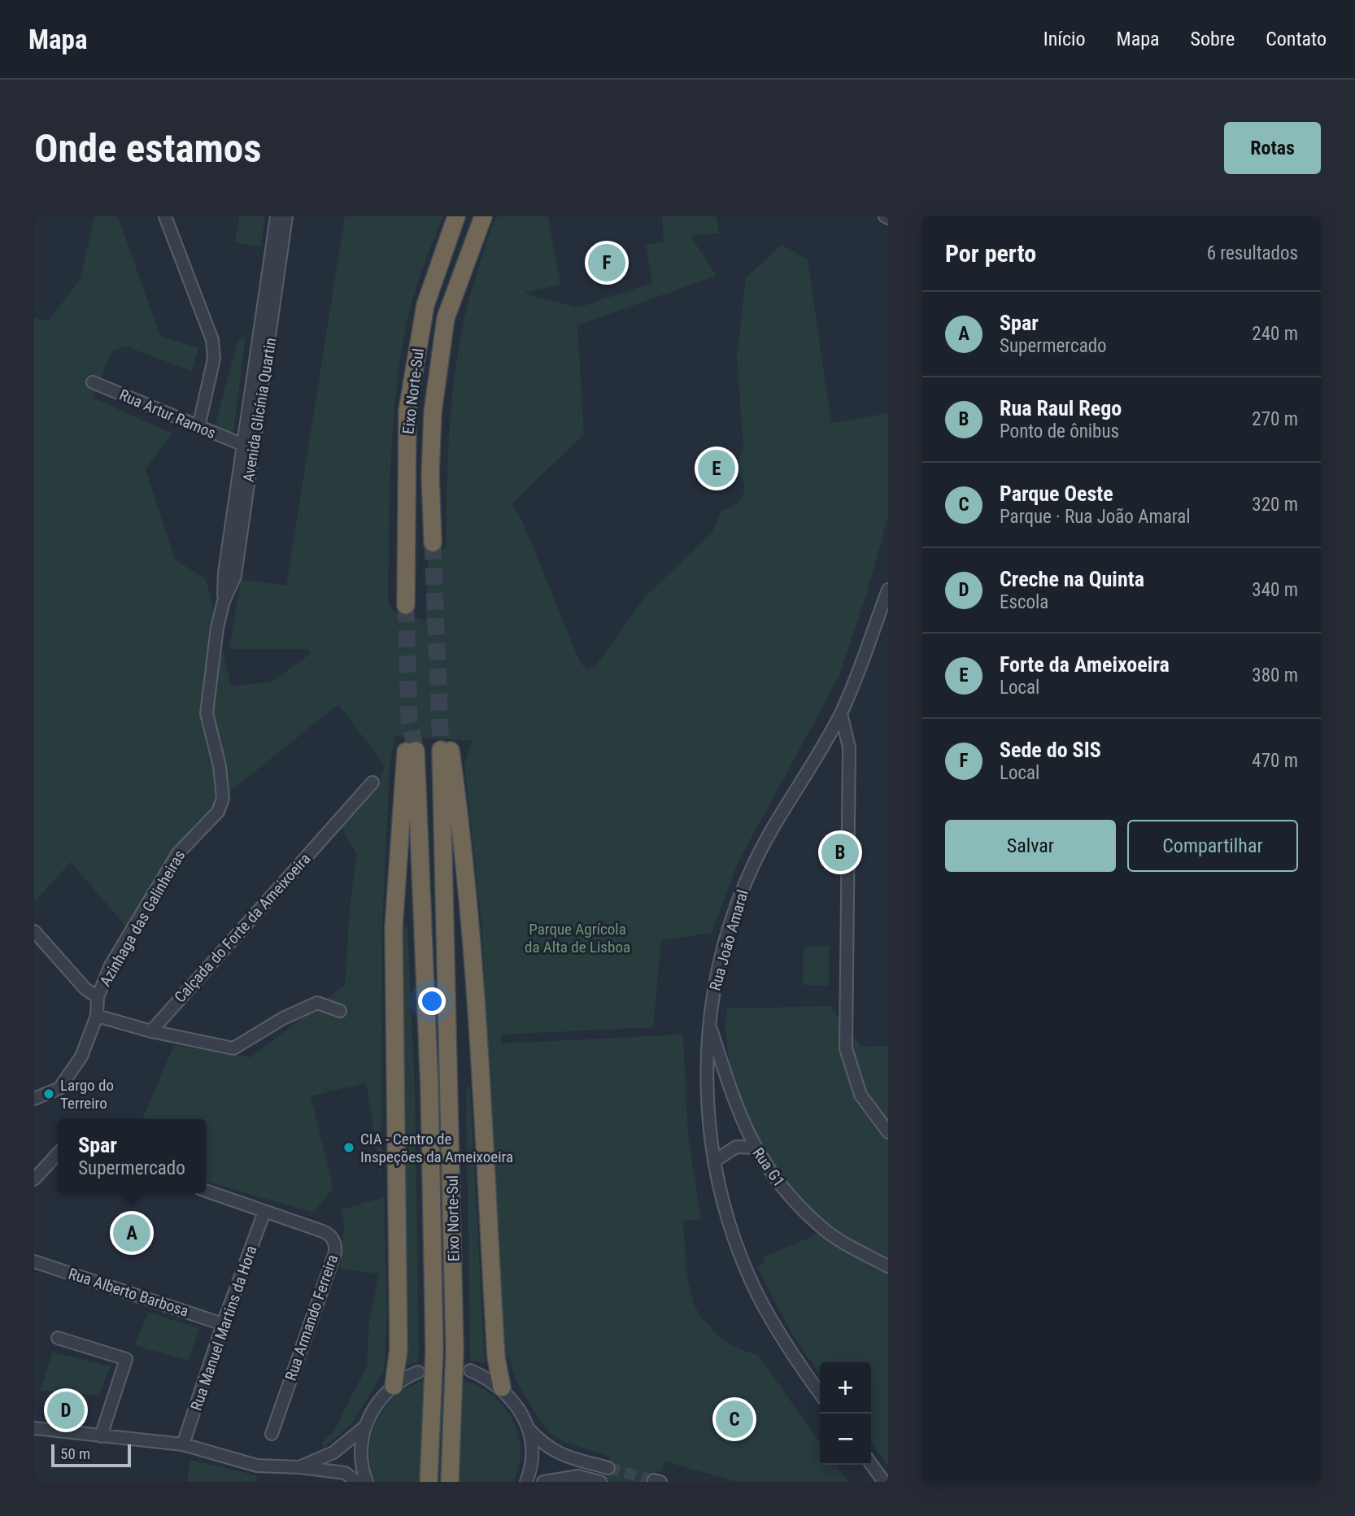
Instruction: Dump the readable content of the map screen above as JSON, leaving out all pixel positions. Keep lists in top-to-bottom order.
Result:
{
  "streets": {
    "highway": ["Eixo Norte-Sul"],
    "street": [
      "Avenida Glicínia Quartin",
      "Rua Artur Ramos",
      "Azinhaga das Galinheiras",
      "Calçada do Forte da Ameixoeira",
      "Rua João Amaral",
      "Rua G1",
      "Rua Alberto Barbosa",
      "Rua Armando Ferreira",
      "Rua Manuel Martins da Hora"
    ]
  },
  "crossings": [
    ["Avenida Glicínia Quartin", "Rua Artur Ramos"],
    ["Avenida Glicínia Quartin", "Azinhaga das Galinheiras"],
    ["Rua João Amaral", "Rua G1"],
    ["Rua Alberto Barbosa", "Rua Manuel Martins da Hora"],
    ["Rua Armando Ferreira", "Rua Manuel Martins da Hora"]
  ],
  "parks": ["Parque Agrícola da Alta de Lisboa"],
  "places": ["Largo do Terreiro", "CIA - Centro de Inspeções da Ameixoeira"],
  "scale_bar": "50 m",
  "page": {
    "header": "Mapa",
    "nav": [
      "Início",
      "Mapa",
      "Sobre",
      "Contato"
    ],
    "buttons": [
      "Rotas",
      ["Salvar", "Compartilhar"]
    ],
    "title": "Onde estamos",
    "heading": ["Por perto", "6 resultados"],
    "pins": [
      "F",
      "E",
      "B",
      "A",
      "D",
      "C"
    ],
    "list": [
      {
        "mark": "A",
        "name": "Spar",
        "note": "Supermercado",
        "value": "240 m"
      },
      {
        "mark": "B",
        "name": "Rua Raul Rego",
        "note": "Ponto de ônibus",
        "value": "270 m"
      },
      {
        "mark": "C",
        "name": "Parque Oeste",
        "note": "Parque · Rua João Amaral",
        "value": "320 m"
      },
      {
        "mark": "D",
        "name": "Creche na Quinta",
        "note": "Escola",
        "value": "340 m"
      },
      {
        "mark": "E",
        "name": "Forte da Ameixoeira",
        "note": "Local",
        "value": "380 m"
      },
      {
        "mark": "F",
        "name": "Sede do SIS",
        "note": "Local",
        "value": "470 m"
      }
    ],
    "popup": ["Spar", "Supermercado"],
    "map_buttons": ["+", "−"],
    "scale": "50 m"
  }
}
